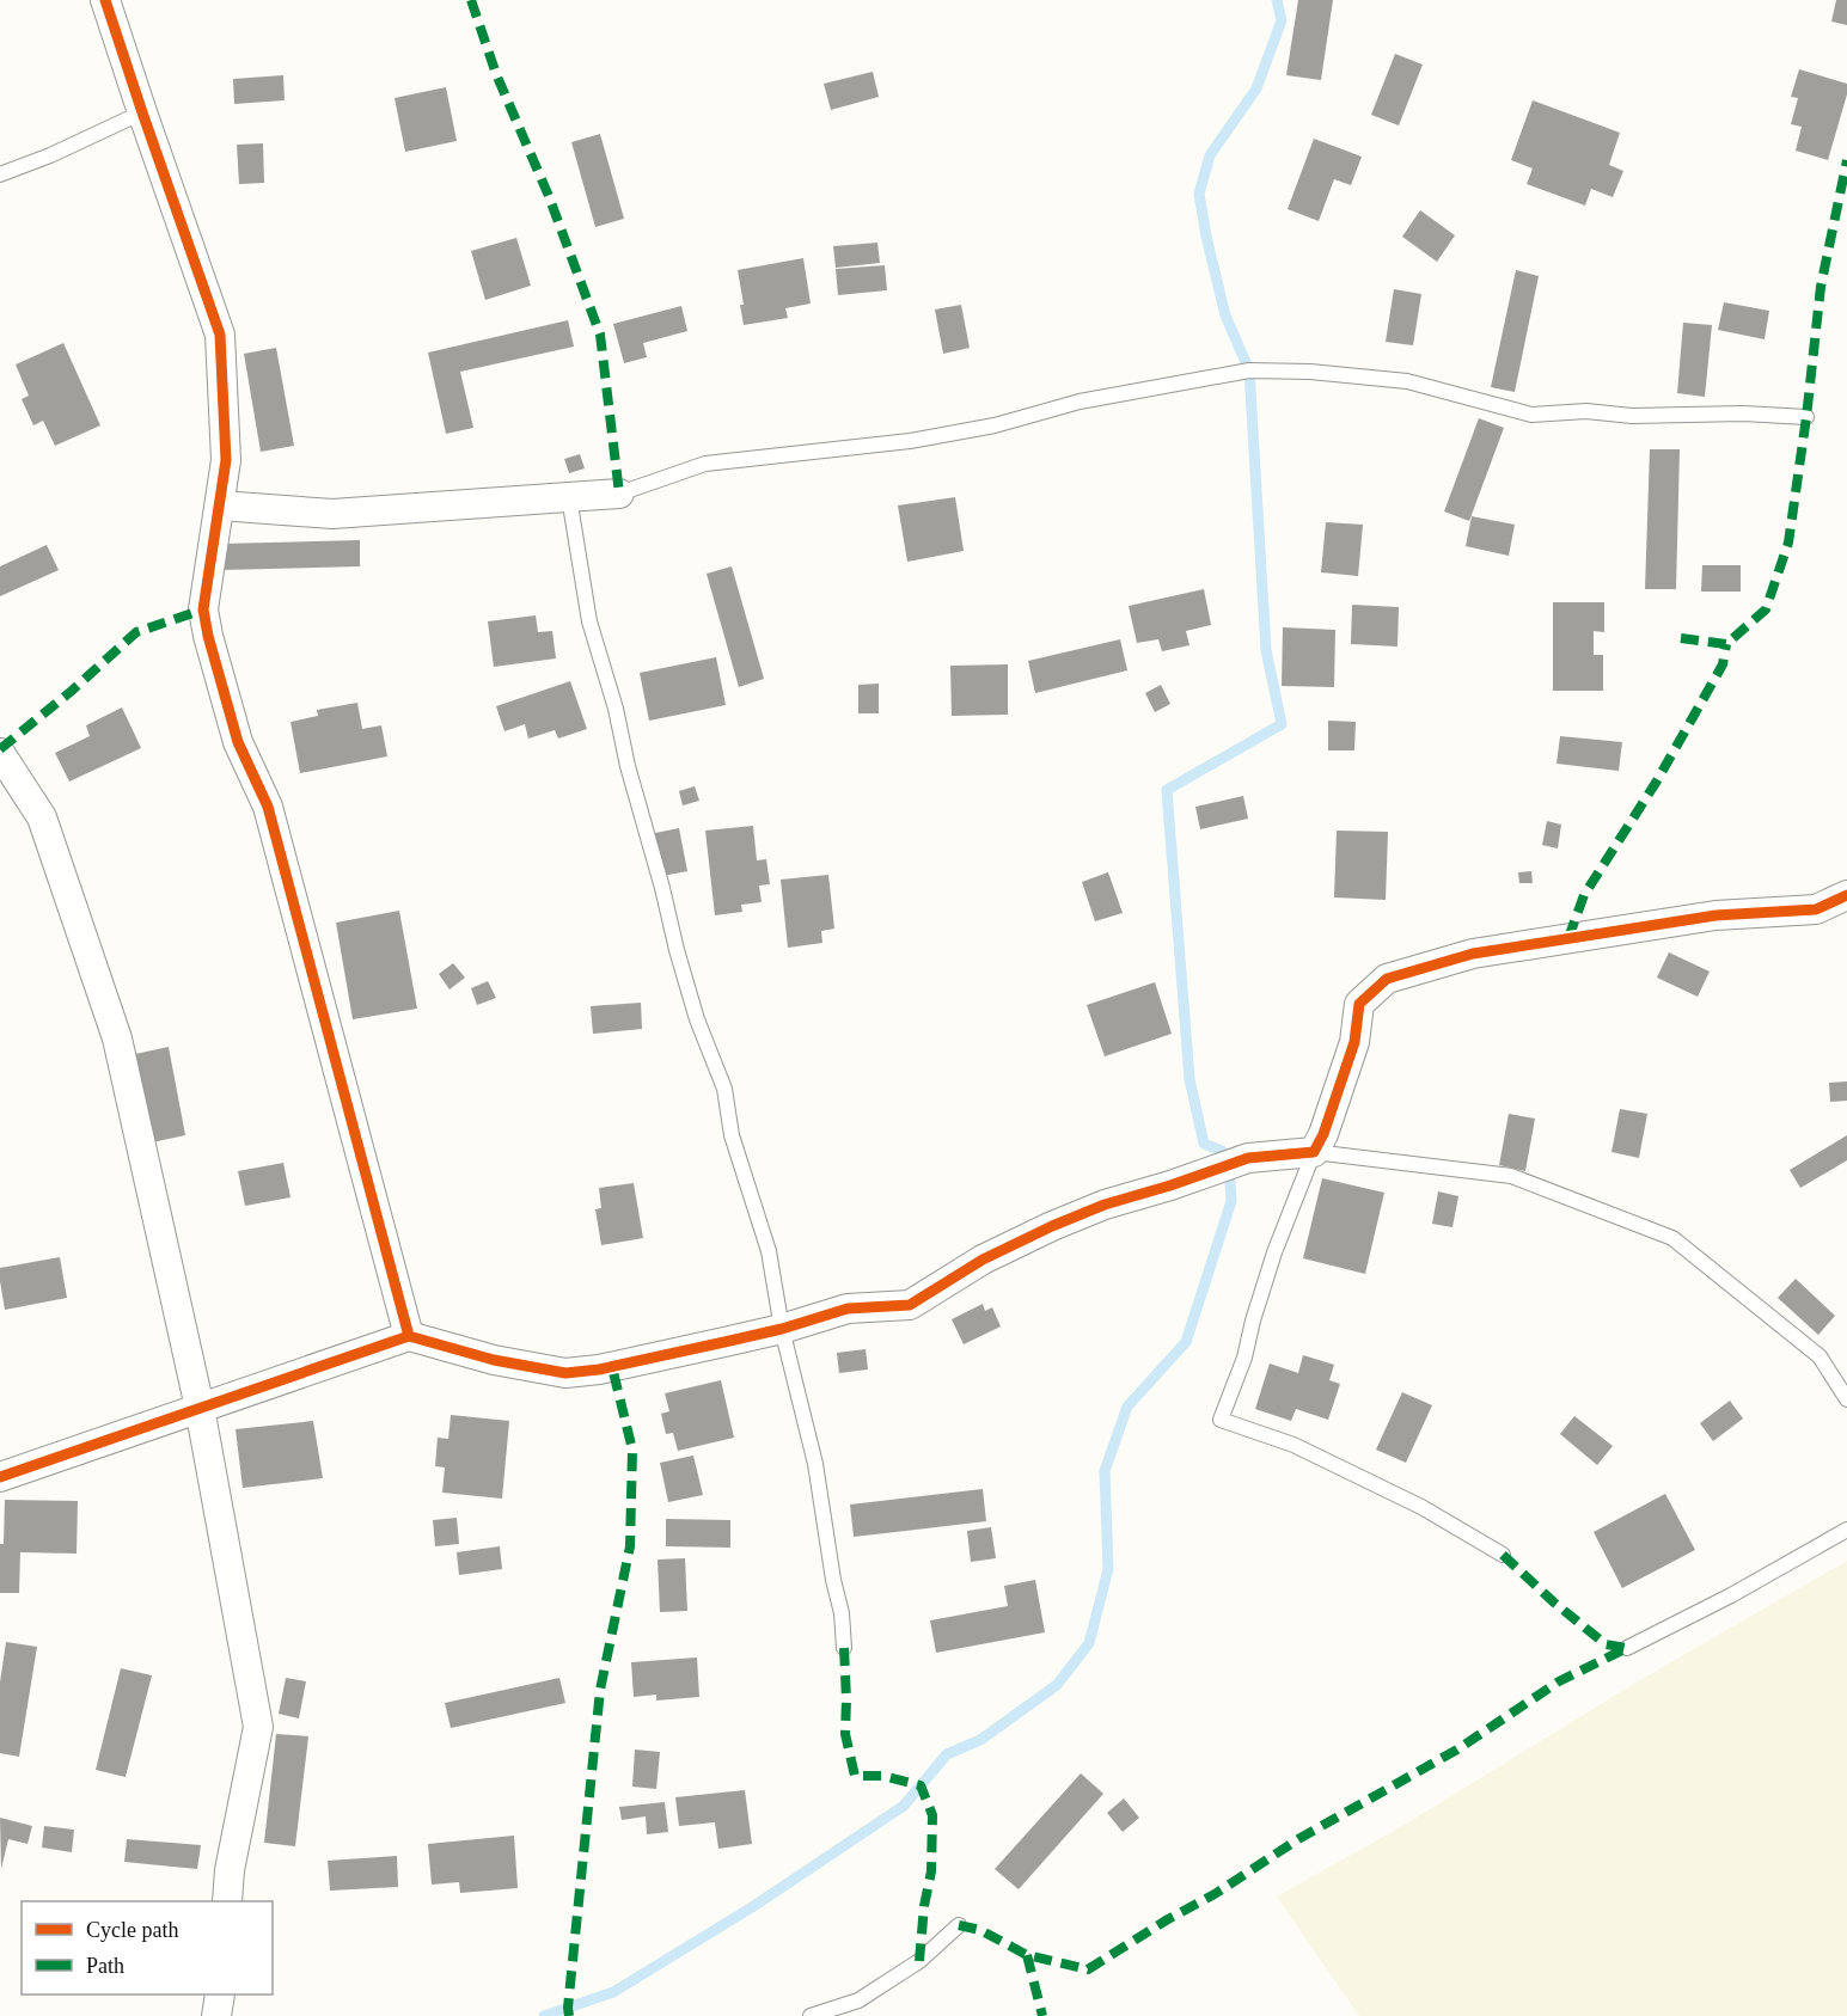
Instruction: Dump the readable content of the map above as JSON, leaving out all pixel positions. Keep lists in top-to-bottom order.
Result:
{
  "legend": ["Cycle path", "Path"]
}
